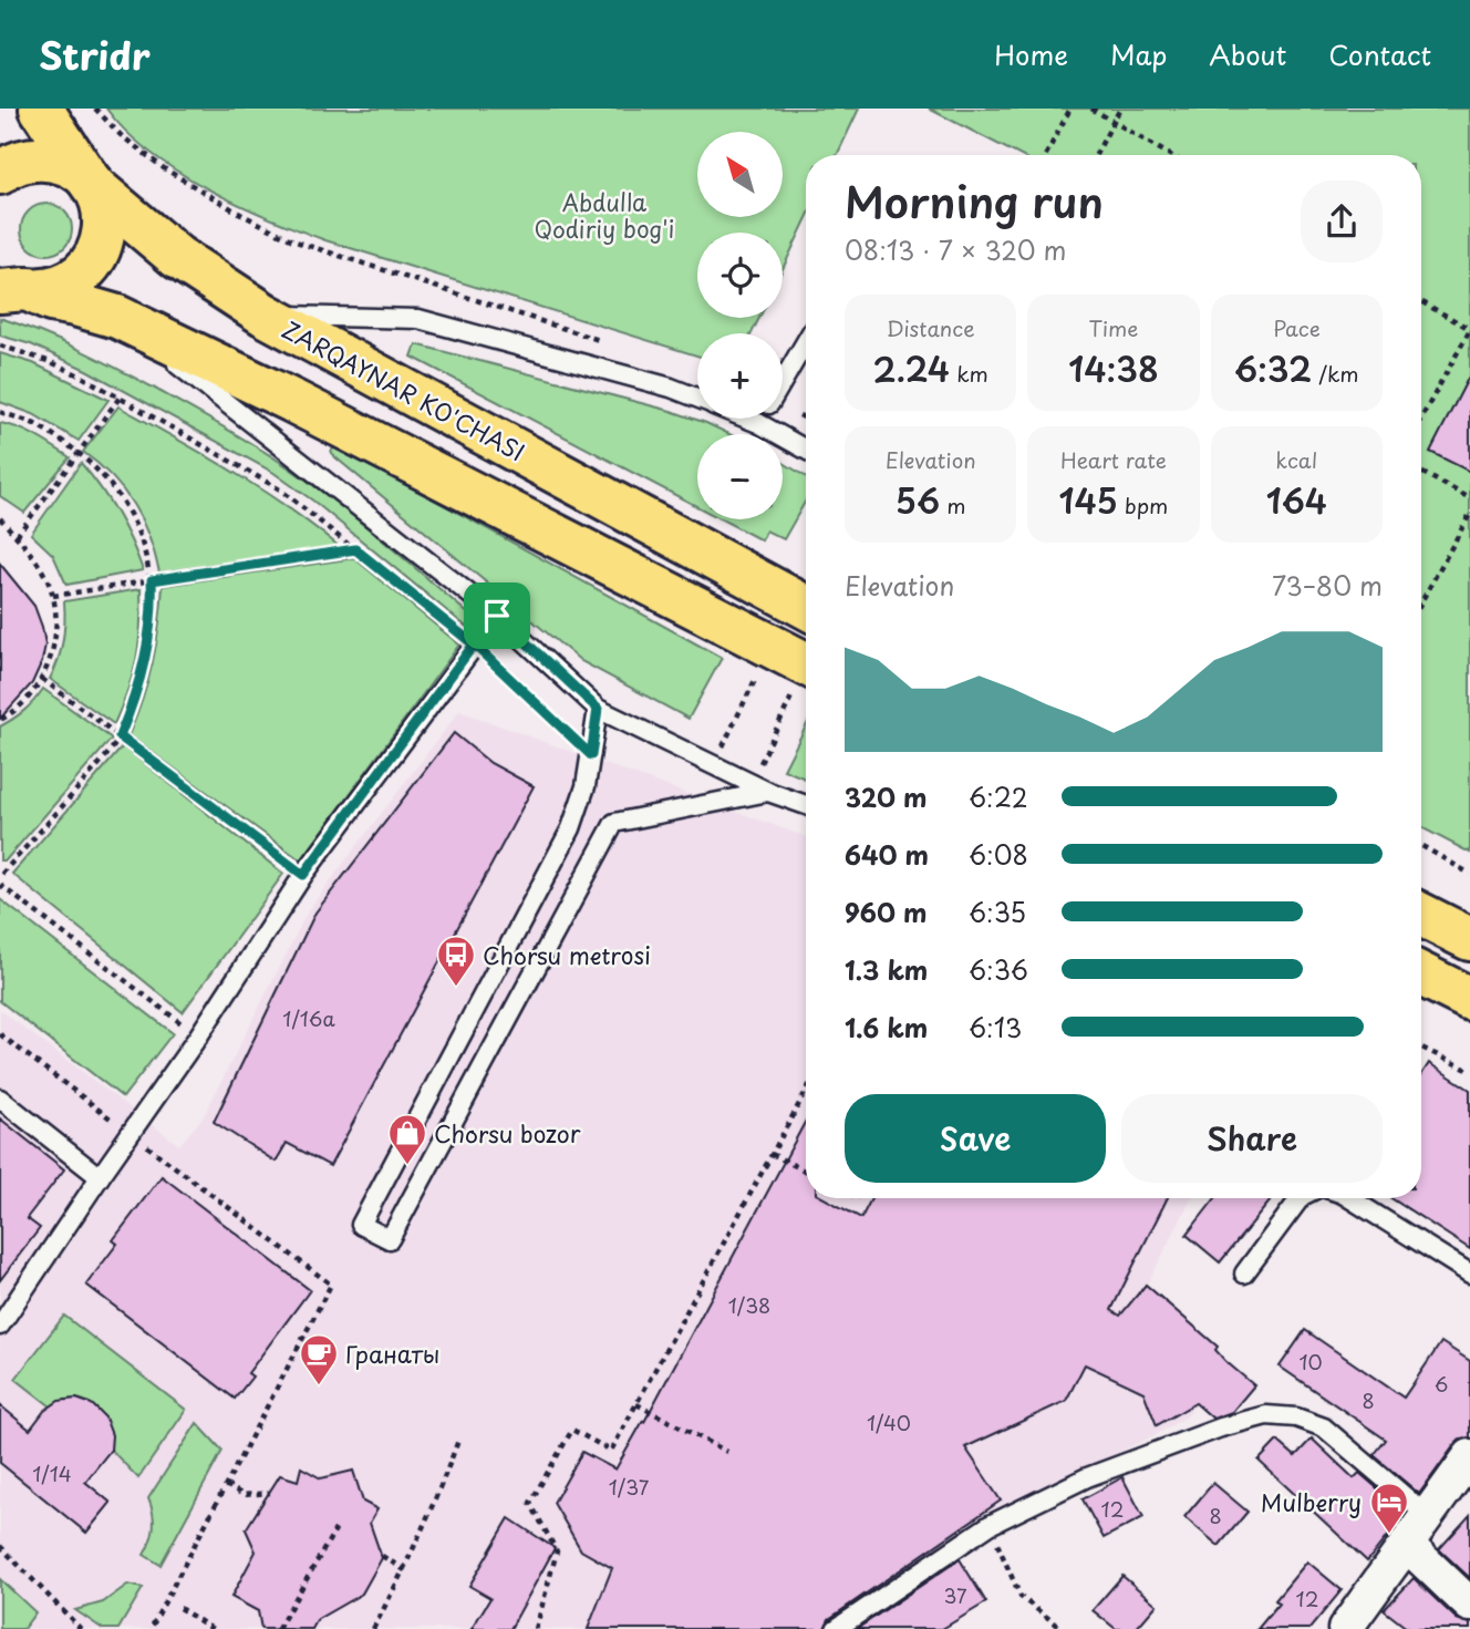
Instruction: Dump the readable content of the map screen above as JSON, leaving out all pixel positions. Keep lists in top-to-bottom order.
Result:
{
  "streets": {
    "main road": ["ZARQAYNAR KO'CHASI"]
  },
  "parks": ["Abdulla Qodiriy bog'i"],
  "places": {
    "bus stop": ["Chorsu metrosi"],
    "shop": ["Chorsu bozor"],
    "cafe": ["Гранаты"],
    "hotel": ["Mulberry"]
  },
  "house_numbers": [
    "1/16а",
    "1/38",
    "10",
    "6",
    "8",
    "1/40",
    "1/14",
    "1/37",
    "12",
    "8",
    "37",
    "12"
  ],
  "north": "top left",
  "page": {
    "header": "Stridr",
    "nav": [
      "Home",
      "Map",
      "About",
      "Contact"
    ],
    "map_buttons": ["+", "−"],
    "heading": ["Morning run", "08:13 · 7 × 320 m"],
    "stats": [
      ["Distance", "2.24 km"],
      ["Time", "14:38"],
      ["Pace", "6:32 /km"],
      ["Elevation", "56 m"],
      ["Heart rate", "145 bpm"],
      ["kcal", "164"]
    ],
    "chart": ["Elevation", "73–80 m"],
    "list": [
      {
        "name": "320 m",
        "note": "6:22"
      },
      {
        "name": "640 m",
        "note": "6:08"
      },
      {
        "name": "960 m",
        "note": "6:35"
      },
      {
        "name": "1.3 km",
        "note": "6:36"
      },
      {
        "name": "1.6 km",
        "note": "6:13"
      }
    ],
    "buttons": ["Save", "Share"]
  }
}
